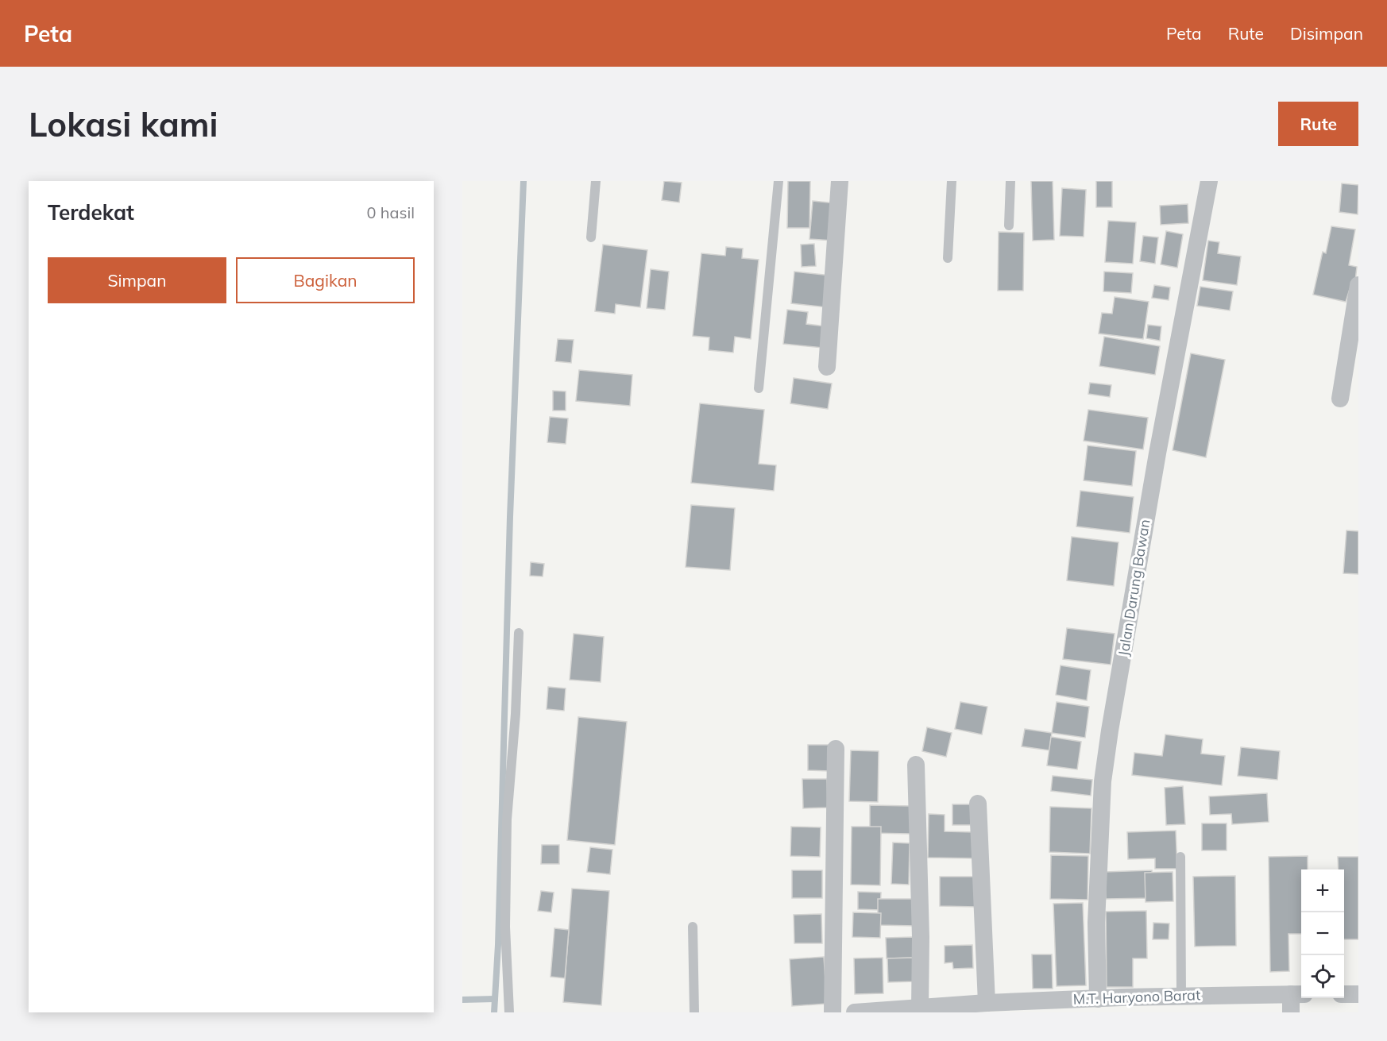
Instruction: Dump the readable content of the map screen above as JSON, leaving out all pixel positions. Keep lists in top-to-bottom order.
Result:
{
  "streets": {
    "street": ["Jalan Darung Bawan", "M.T. Haryono Barat"]
  },
  "crossings": [
    ["Jalan Darung Bawan", "M.T. Haryono Barat"]
  ],
  "page": {
    "header": "Peta",
    "nav": ["Peta", "Rute", "Disimpan"],
    "buttons": [
      "Rute",
      ["Simpan", "Bagikan"]
    ],
    "title": "Lokasi kami",
    "heading": ["Terdekat", "0 hasil"],
    "map_buttons": ["+", "−"]
  }
}
